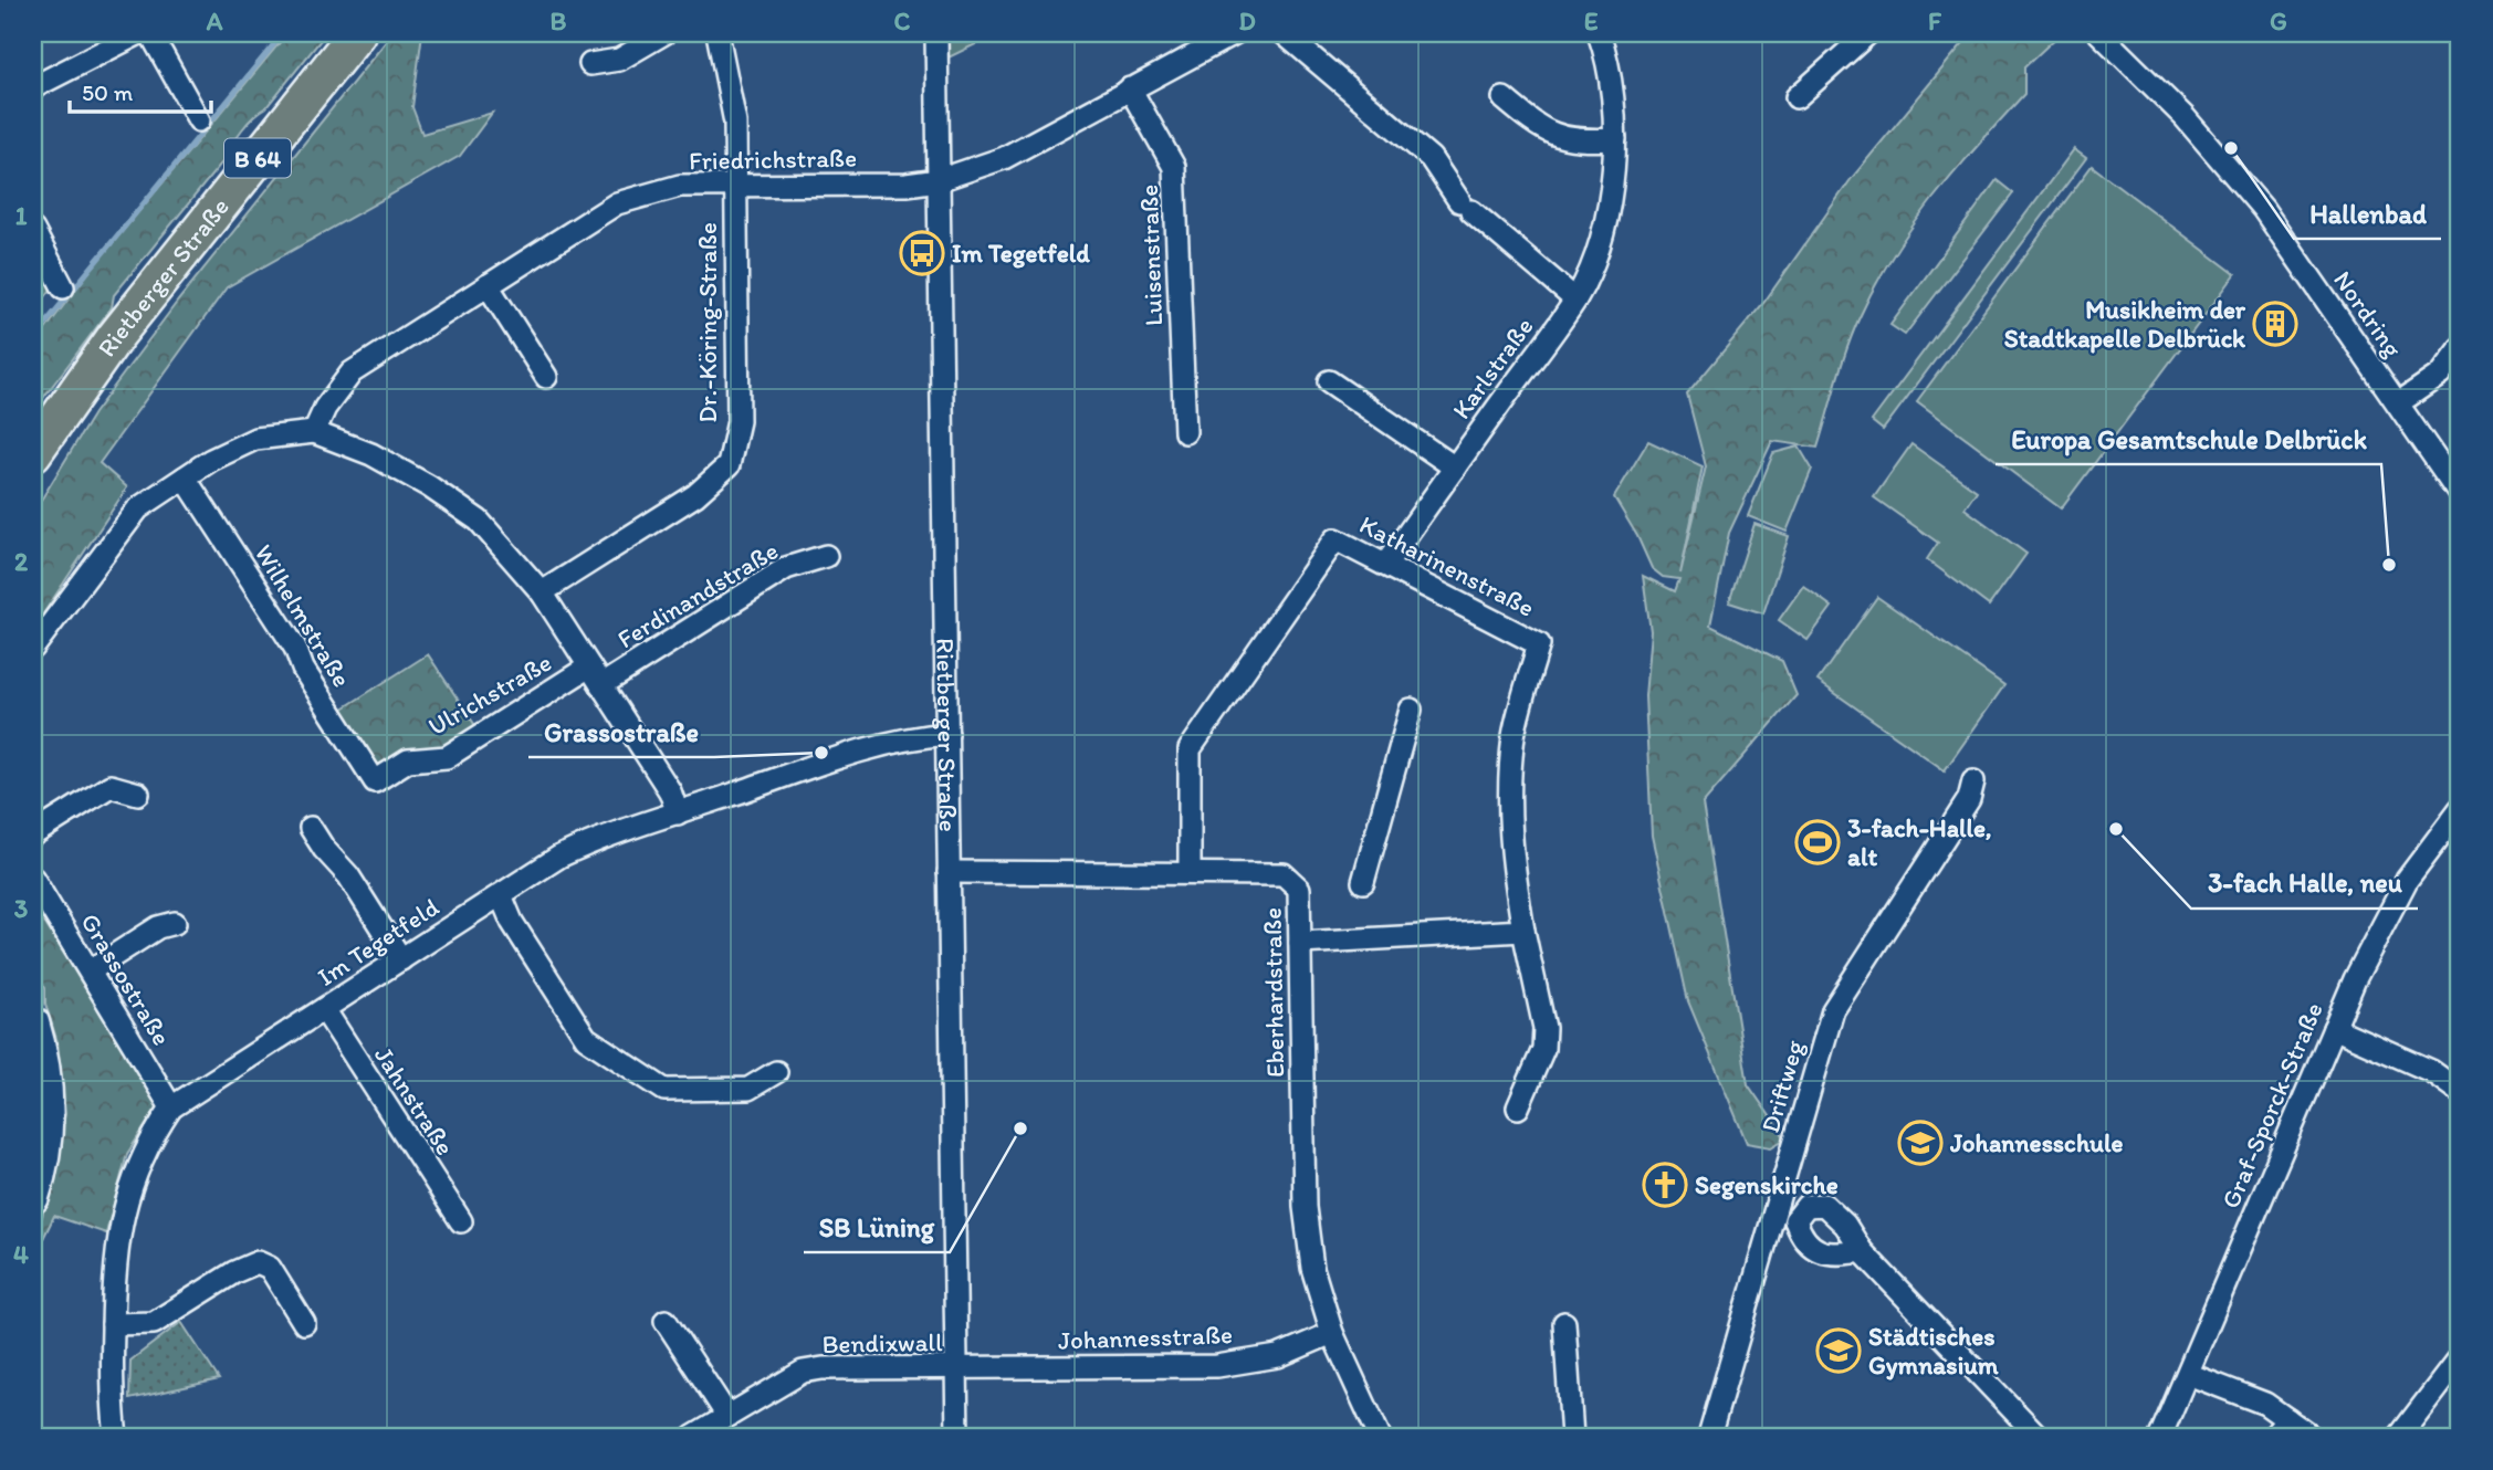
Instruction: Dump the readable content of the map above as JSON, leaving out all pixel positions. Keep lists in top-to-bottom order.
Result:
{
  "streets": {
    "main road": ["B 64", "Rietberger Straße"],
    "street": [
      "Friedrichstraße",
      "Luisenstraße",
      "Nordring",
      "Dr.-Köring-Straße",
      "Karlstraße",
      "Katharinenstraße",
      "Ferdinandstraße",
      "Wilhelmstraße",
      "Ulrichstraße",
      "Im Tegetfeld",
      "Grassostraße",
      "Eberhardstraße",
      "Driftweg",
      "Jahnstraße",
      "Graf-Sporck-Straße",
      "Johannesstraße",
      "Bendixwall"
    ]
  },
  "crossings": [
    ["Friedrichstraße", "Luisenstraße"],
    ["Friedrichstraße", "Rietberger Straße"],
    ["Friedrichstraße", "Dr.-Köring-Straße"],
    ["Rietberger Straße", "Im Tegetfeld"],
    ["Rietberger Straße", "Eberhardstraße"],
    ["Rietberger Straße", "Johannesstraße"],
    ["Rietberger Straße", "Bendixwall"],
    ["Karlstraße", "Katharinenstraße"],
    ["Katharinenstraße", "Eberhardstraße"],
    ["Ferdinandstraße", "Ulrichstraße"],
    ["Wilhelmstraße", "Ulrichstraße"],
    ["Im Tegetfeld", "Grassostraße"],
    ["Im Tegetfeld", "Jahnstraße"],
    ["Eberhardstraße", "Johannesstraße"],
    ["Johannesstraße", "Bendixwall"]
  ],
  "places": {
    "other": [
      "Hallenbad",
      "Europa Gesamtschule Delbrück",
      "Grassostraße",
      "3-fach Halle, neu",
      "SB Lüning"
    ],
    "bus stop": ["Im Tegetfeld"],
    "building": ["Musikheim der Stadtkapelle Delbrück"],
    "sports": ["3-fach-Halle, alt"],
    "school or university": ["Johannesschule", "Städtisches Gymnasium"],
    "church": ["Segenskirche"]
  },
  "scale_bar": "50 m",
  "grid": {
    "columns": [
      "A",
      "B",
      "C",
      "D",
      "E",
      "F",
      "G"
    ],
    "rows": [
      "1",
      "2",
      "3",
      "4"
    ]
  }
}
